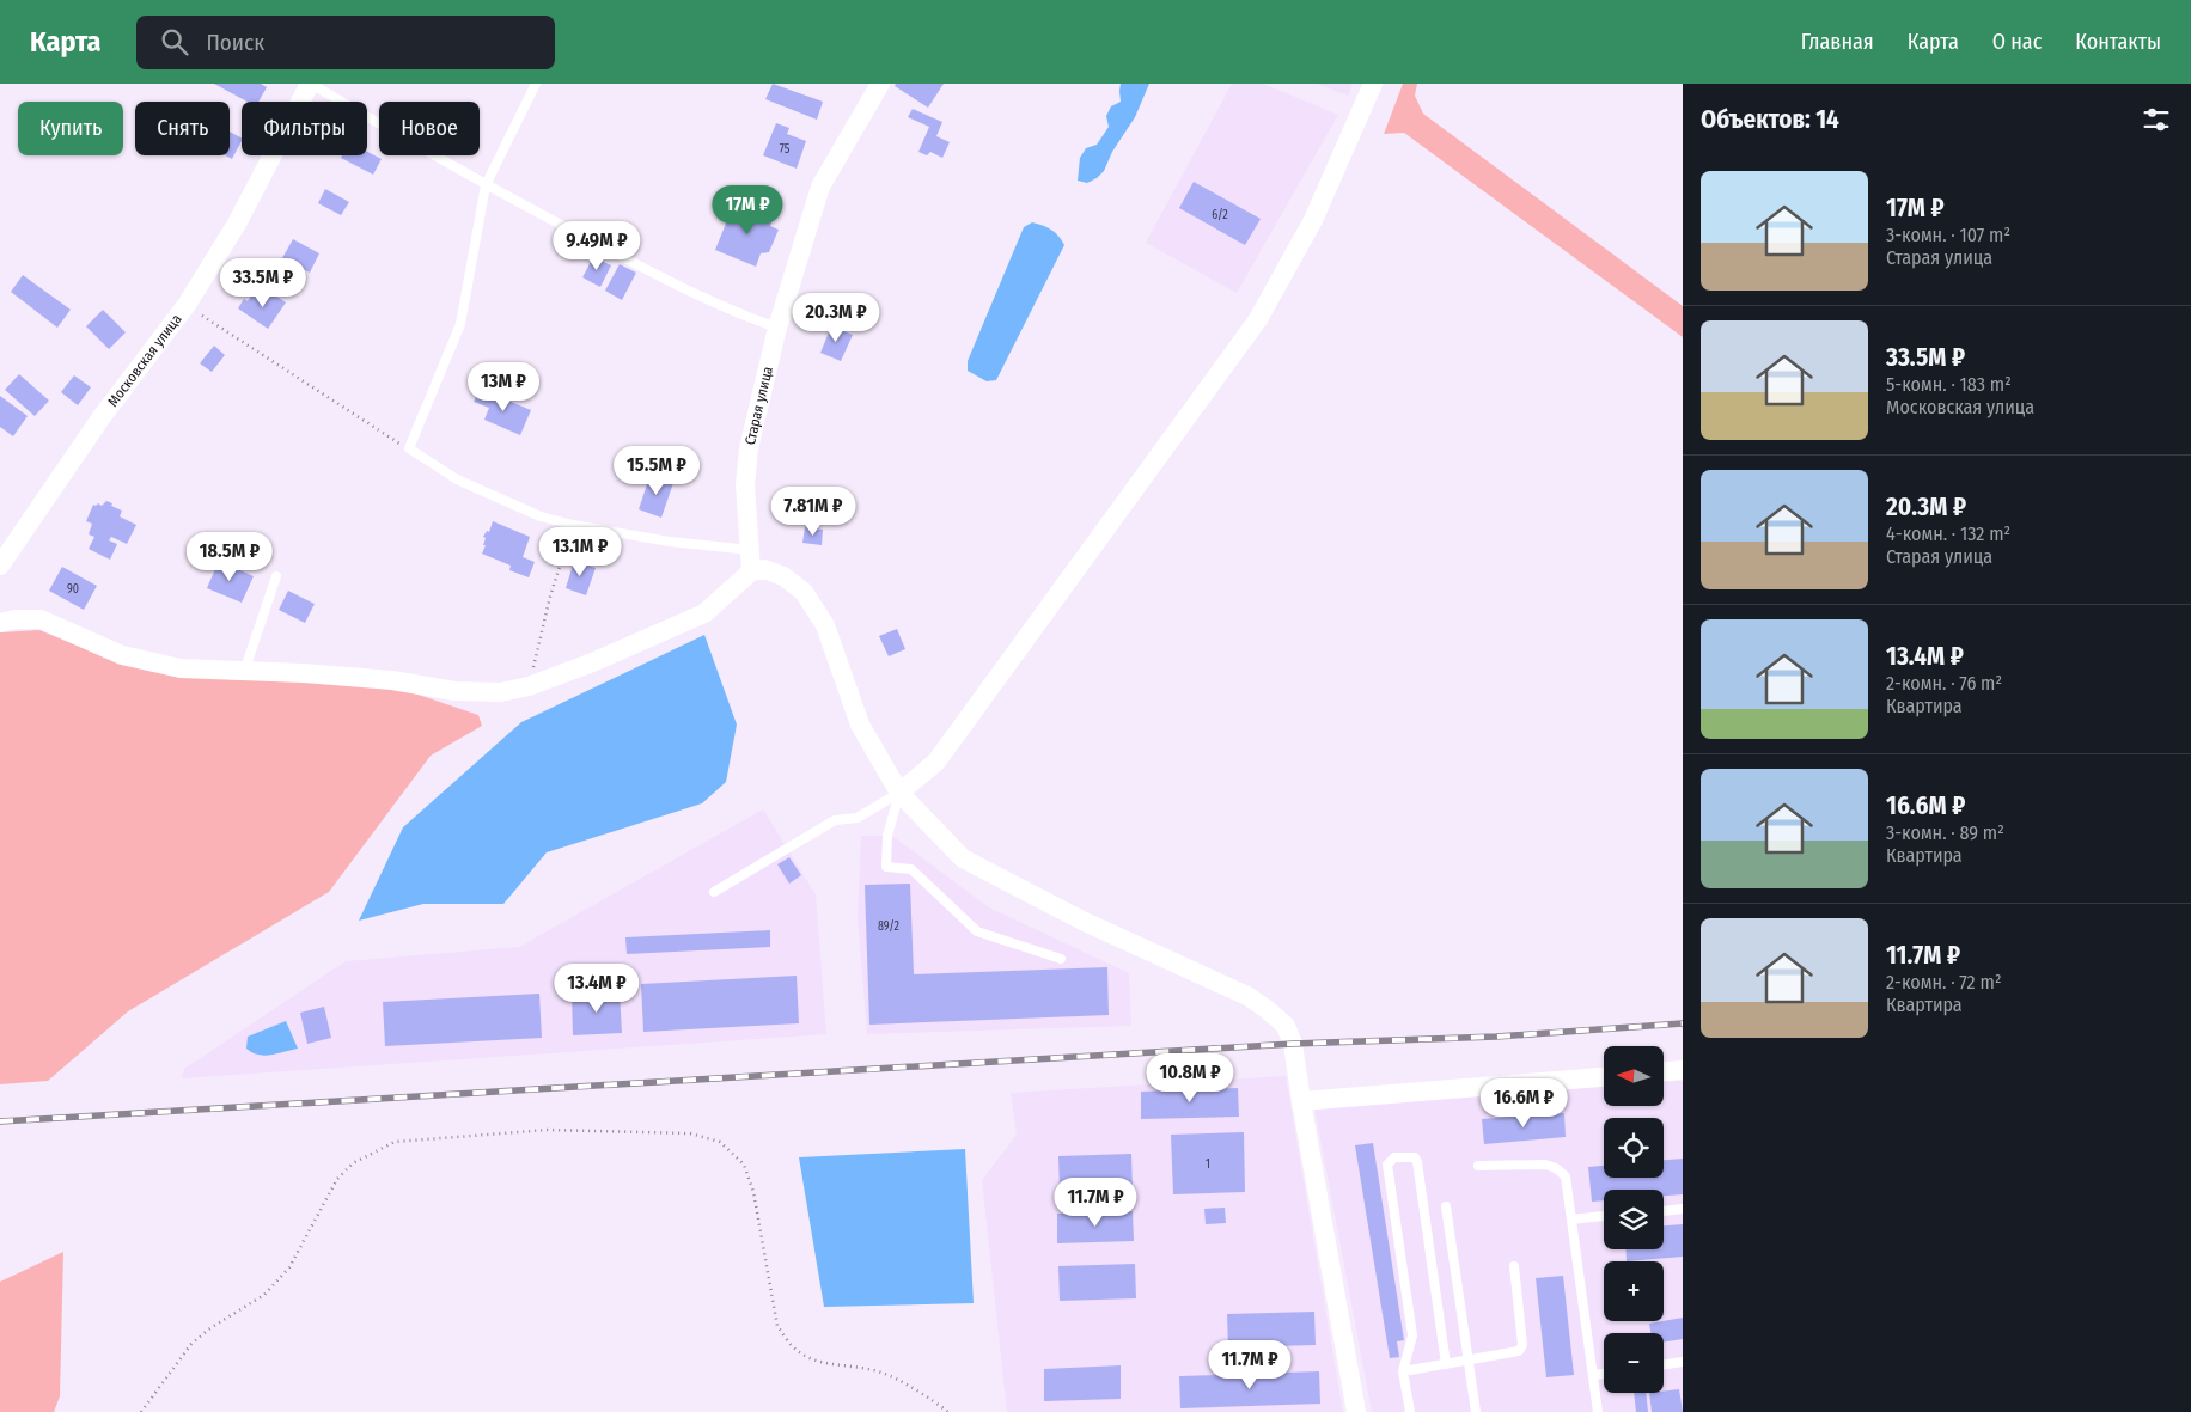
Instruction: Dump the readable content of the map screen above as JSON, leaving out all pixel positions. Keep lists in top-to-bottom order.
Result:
{
  "streets": {
    "street": ["Московская улица", "Старая улица"]
  },
  "house_numbers": [
    "75",
    "6/2",
    "90",
    "89/2",
    "1"
  ],
  "north": "left",
  "page": {
    "header": "Карта",
    "search": "Поиск",
    "nav": [
      "Главная",
      "Карта",
      "О нас",
      "Контакты"
    ],
    "heading": "Объектов: 14",
    "chip": [
      "Купить",
      "Снять",
      "Фильтры",
      "Новое"
    ],
    "list": [
      {
        "name": "17M ₽",
        "note": "3-комн. · 107 m² · Старая улица"
      },
      {
        "name": "33.5M ₽",
        "note": "5-комн. · 183 m² · Московская улица"
      },
      {
        "name": "20.3M ₽",
        "note": "4-комн. · 132 m² · Старая улица"
      },
      {
        "name": "13.4M ₽",
        "note": "2-комн. · 76 m² · Квартира"
      },
      {
        "name": "16.6M ₽",
        "note": "3-комн. · 89 m² · Квартира"
      },
      {
        "name": "11.7M ₽",
        "note": "2-комн. · 72 m² · Квартира"
      }
    ],
    "price": [
      "17M ₽",
      "9.49M ₽",
      "33.5M ₽",
      "20.3M ₽",
      "13M ₽",
      "15.5M ₽",
      "7.81M ₽",
      "13.1M ₽",
      "18.5M ₽",
      "13.4M ₽",
      "10.8M ₽",
      "16.6M ₽",
      "11.7M ₽",
      "11.7M ₽"
    ],
    "map_buttons": ["+", "−"]
  }
}
